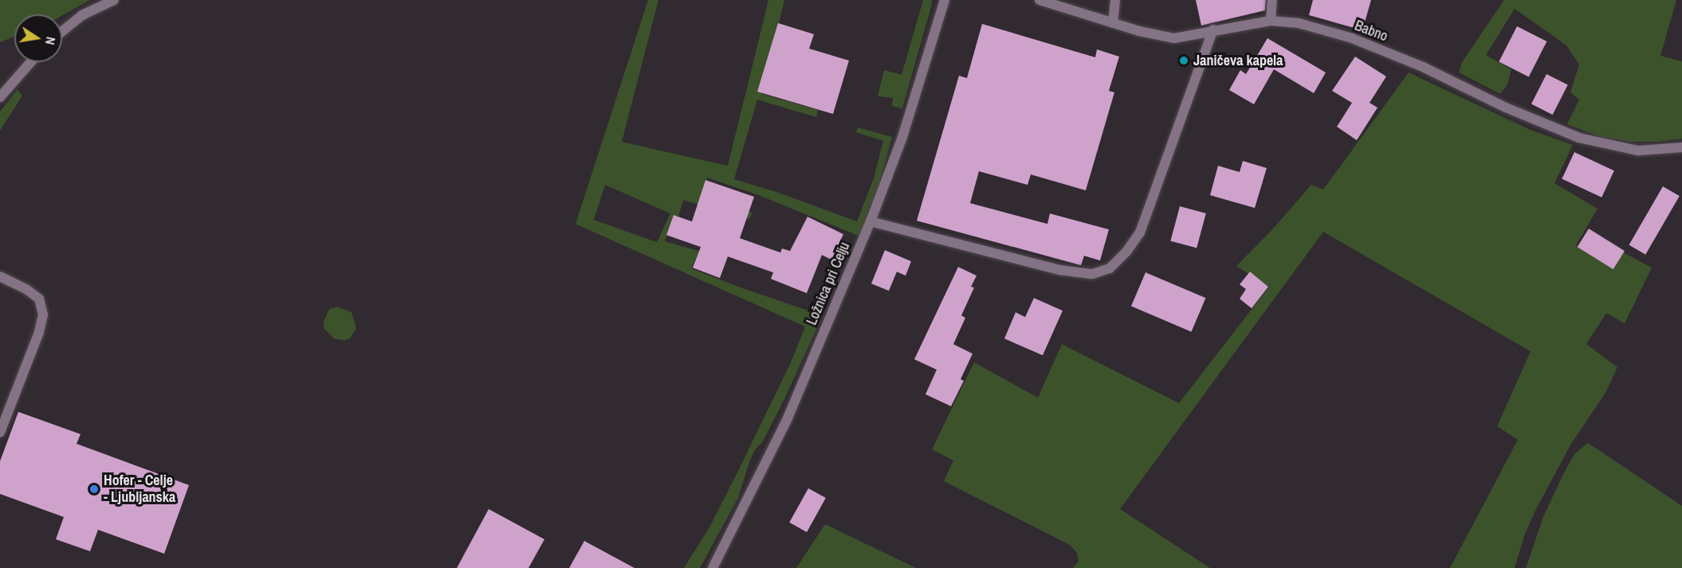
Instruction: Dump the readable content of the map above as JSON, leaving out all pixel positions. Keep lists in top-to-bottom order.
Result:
{
  "streets": {
    "street": ["Babno", "Ložnica pri Celju"]
  },
  "places": ["Janičeva kapela", "Hofer - Celje - Ljubljanska"],
  "north": "right"
}
